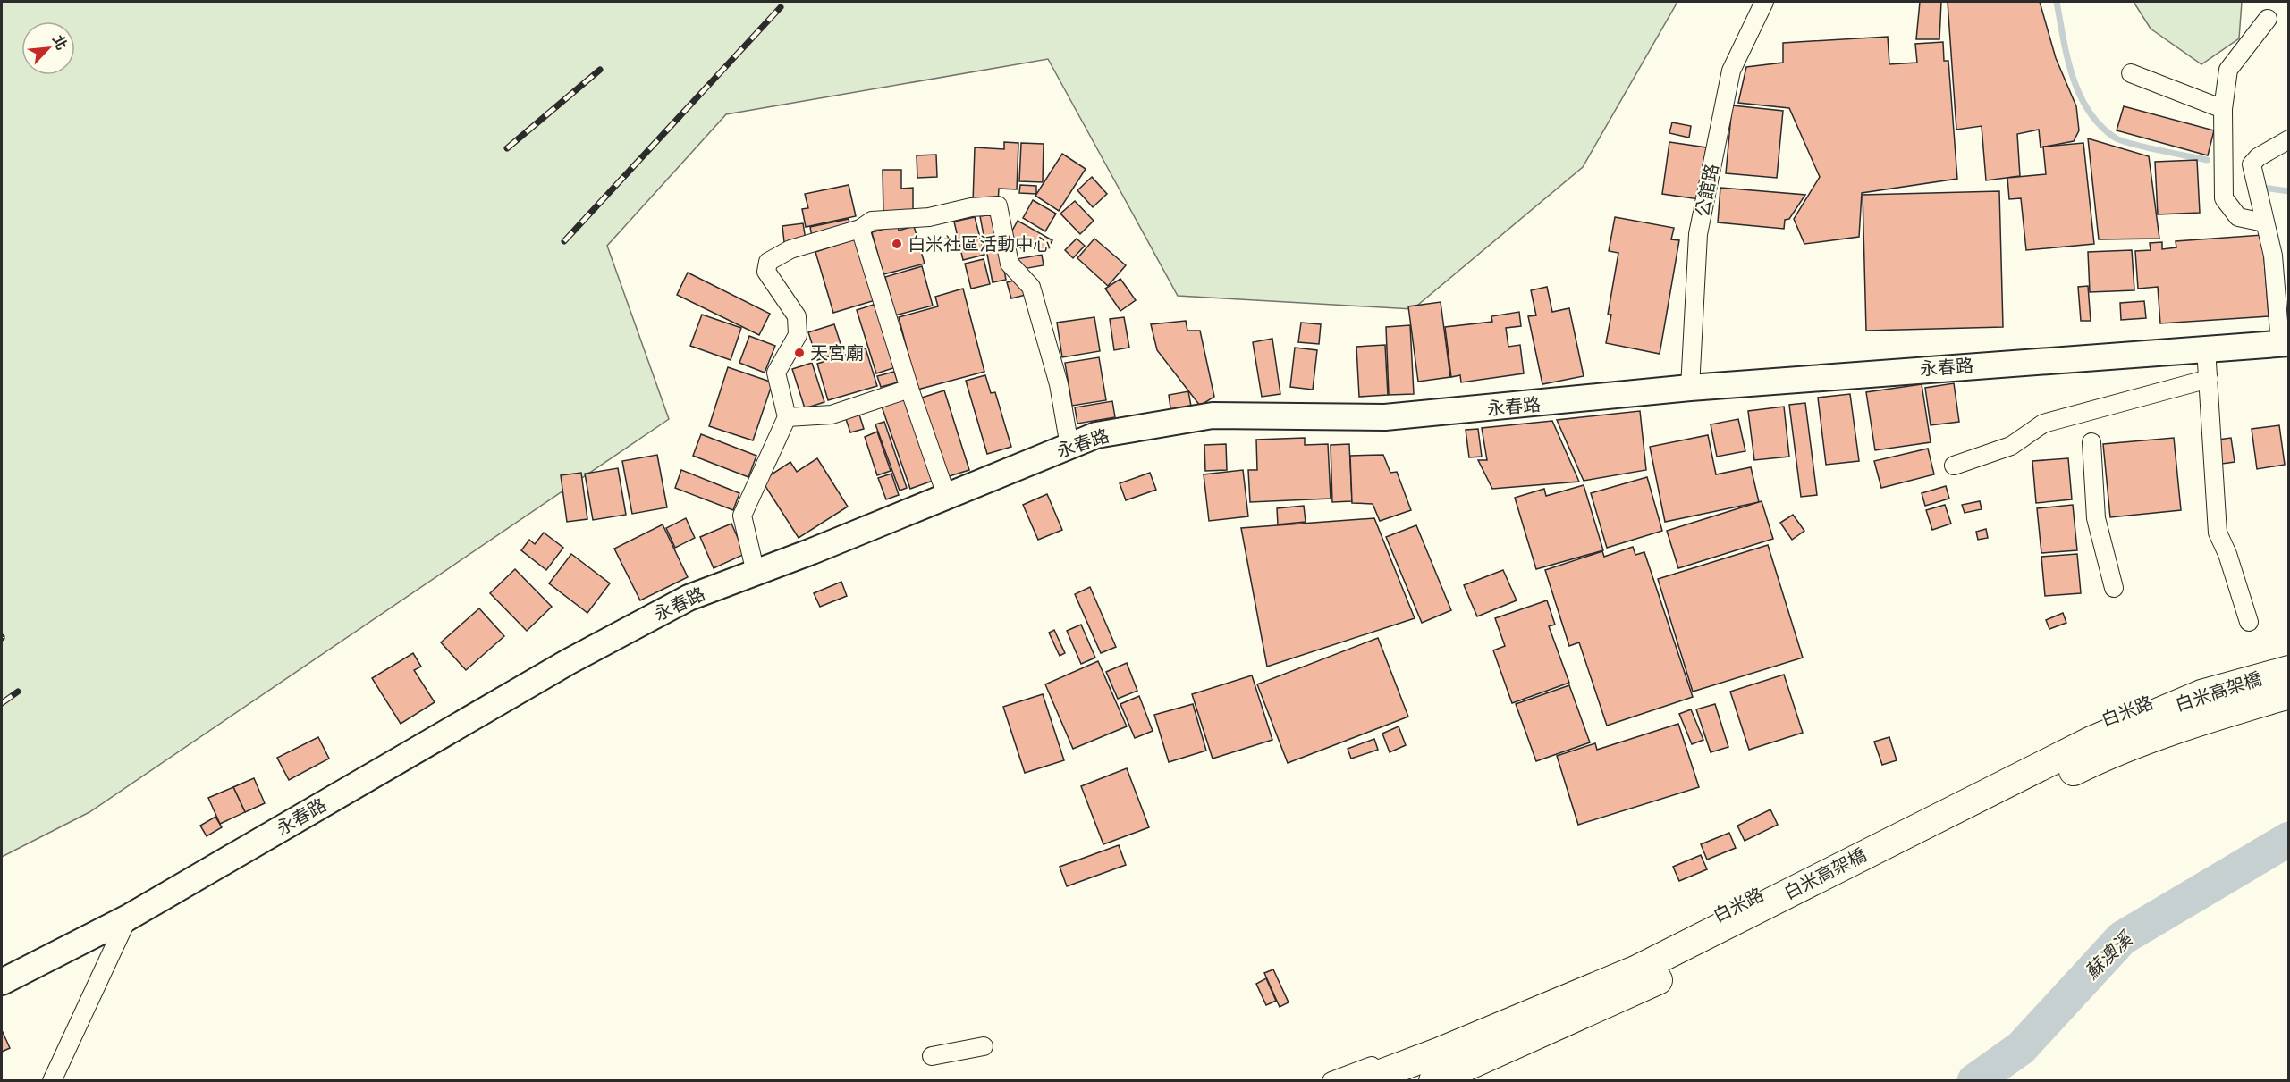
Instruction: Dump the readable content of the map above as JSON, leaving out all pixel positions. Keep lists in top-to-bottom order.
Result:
{
  "streets": {
    "main road": ["白米高架橋"],
    "street": ["公館路", "永春路", "白米路"]
  },
  "crossings": [
    ["公館路", "永春路"]
  ],
  "water": ["蘇澳溪"],
  "places": ["白米社區活動中心", "天宮廟"],
  "north": "top right"
}
